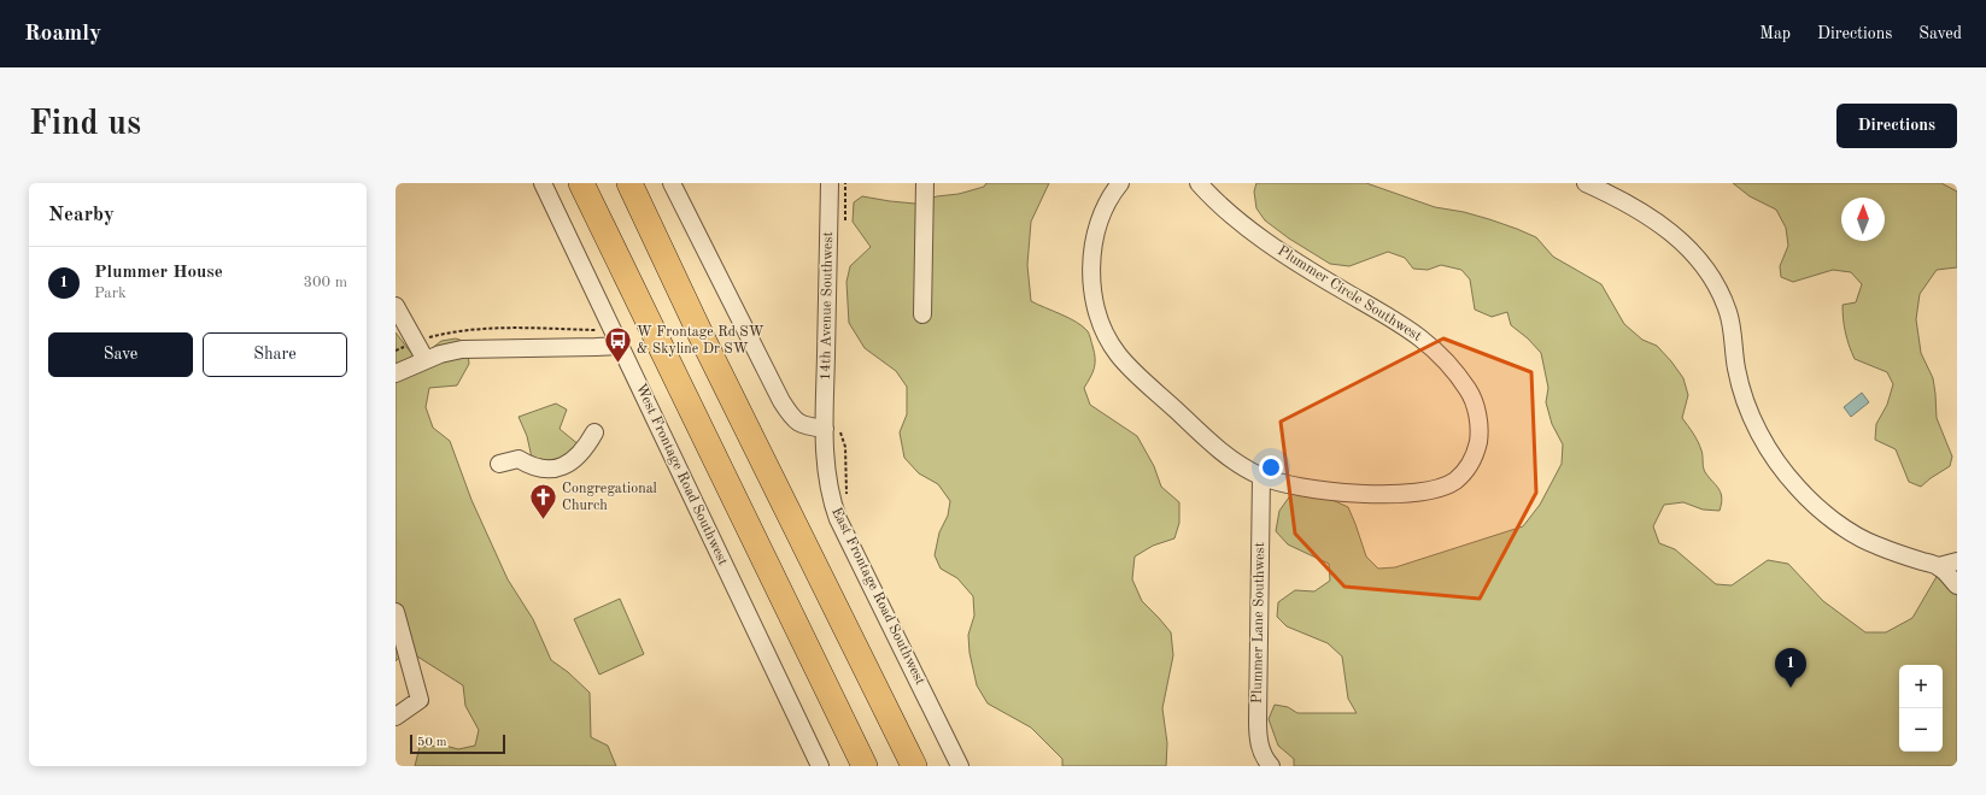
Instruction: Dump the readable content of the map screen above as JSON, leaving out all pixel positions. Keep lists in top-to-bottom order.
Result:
{
  "streets": {
    "street": [
      "Plummer Circle Southwest",
      "14th Avenue Southwest",
      "West Frontage Road Southwest",
      "East Frontage Road Southwest",
      "Plummer Lane Southwest"
    ]
  },
  "crossings": [
    ["Plummer Circle Southwest", "Plummer Lane Southwest"],
    ["14th Avenue Southwest", "East Frontage Road Southwest"]
  ],
  "places": {
    "bus stop": ["W Frontage Rd SW & Skyline Dr SW"],
    "church": ["Congregational Church"]
  },
  "scale_bar": "50 m",
  "north": "top",
  "page": {
    "header": "Roamly",
    "nav": ["Map", "Directions", "Saved"],
    "buttons": [
      "Directions",
      ["Save", "Share"]
    ],
    "title": "Find us",
    "heading": "Nearby",
    "list": [
      {
        "mark": "1",
        "name": "Plummer House",
        "note": "Park",
        "value": "300 m"
      }
    ],
    "pins": "1",
    "map_buttons": ["+", "−"],
    "scale": "50 m"
  }
}
